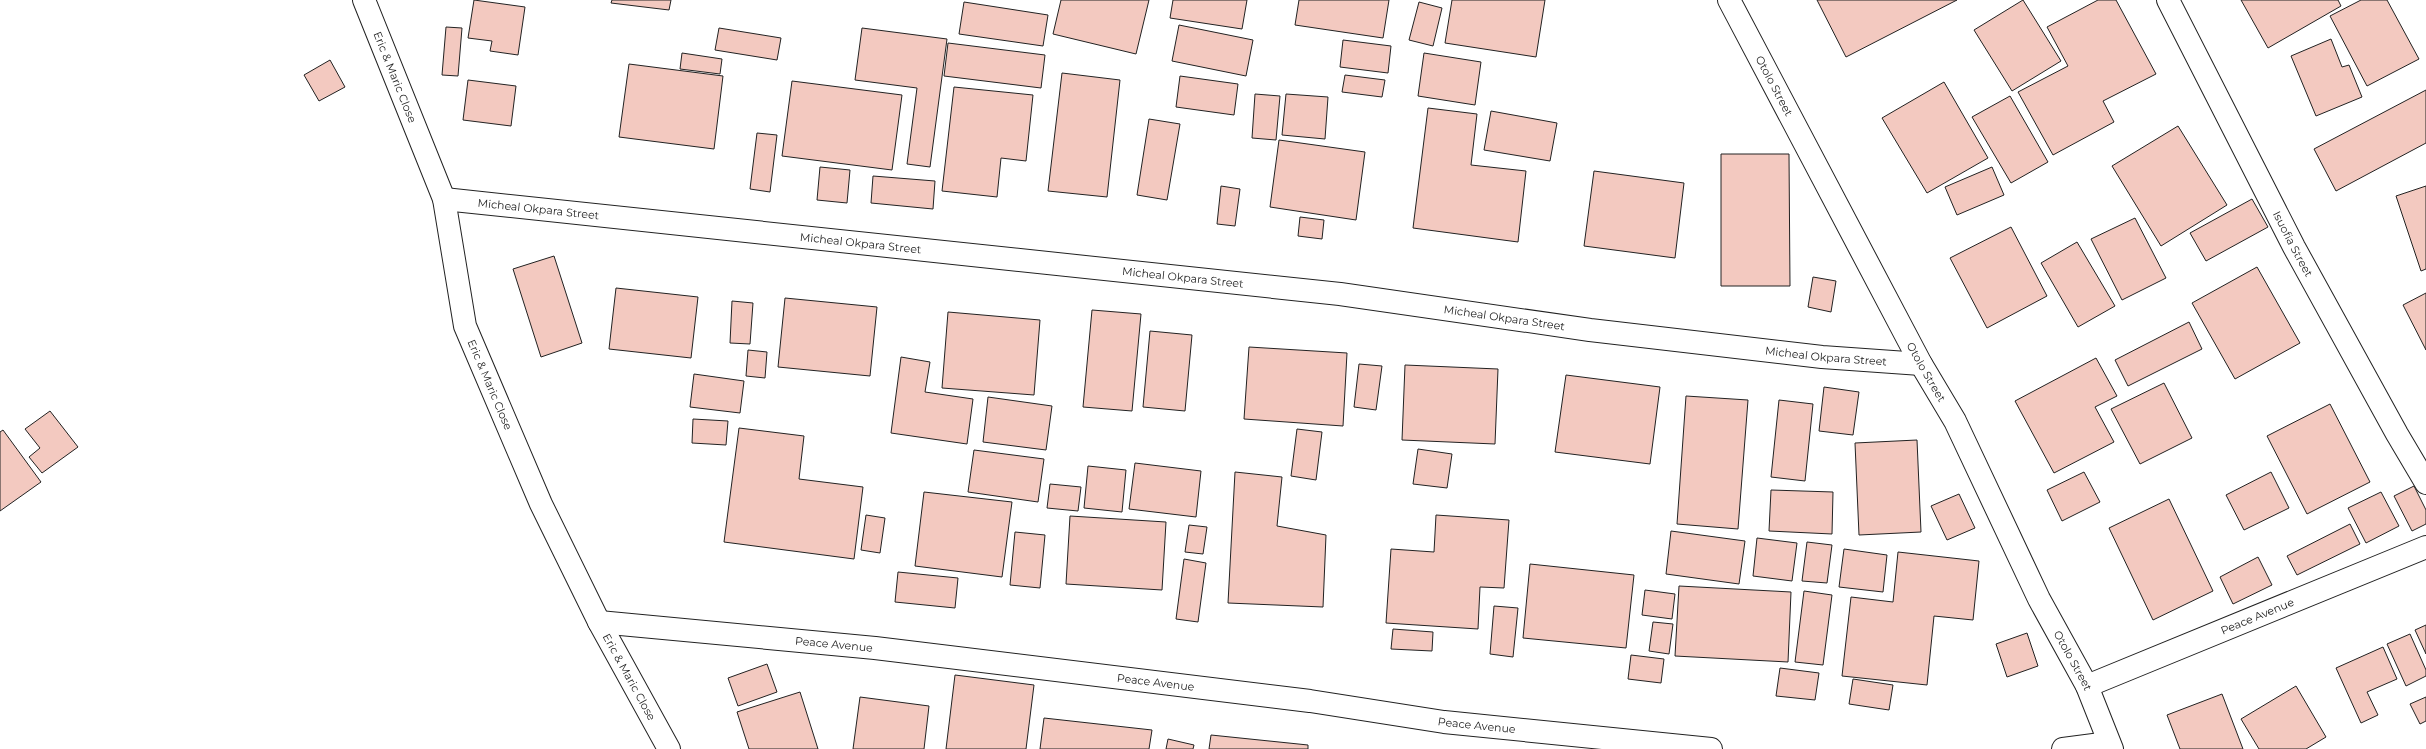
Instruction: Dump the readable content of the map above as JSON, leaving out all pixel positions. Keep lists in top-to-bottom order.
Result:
{
  "streets": {
    "street": [
      "Eric & Maric Close",
      "Otolo Street",
      "Micheal Okpara Street",
      "Isuofia Street",
      "Peace Avenue"
    ]
  },
  "crossings": [
    ["Eric & Maric Close", "Micheal Okpara Street"],
    ["Eric & Maric Close", "Peace Avenue"],
    ["Otolo Street", "Micheal Okpara Street"],
    ["Otolo Street", "Peace Avenue"]
  ]
}
